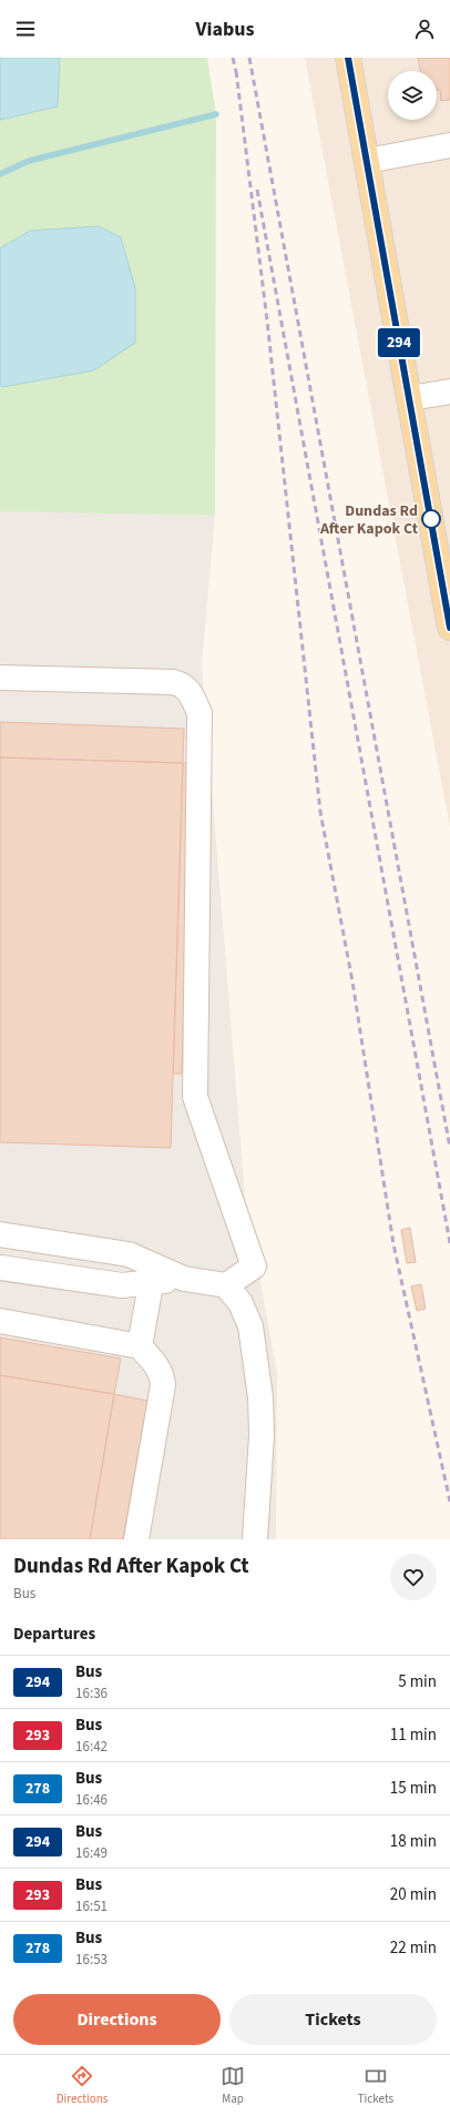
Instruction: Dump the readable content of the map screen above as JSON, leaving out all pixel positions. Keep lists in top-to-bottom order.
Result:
{
  "places": ["Dundas Rd After Kapok Ct"],
  "lines": ["bus line 294"],
  "page": {
    "header": "Viabus",
    "on_map": "294",
    "heading": [
      ["Dundas Rd After Kapok Ct", "Bus"],
      "Departures"
    ],
    "list": [
      {
        "mark": "294",
        "name": "Bus",
        "note": "16:36",
        "value": "5 min"
      },
      {
        "mark": "293",
        "name": "Bus",
        "note": "16:42",
        "value": "11 min"
      },
      {
        "mark": "278",
        "name": "Bus",
        "note": "16:46",
        "value": "15 min"
      },
      {
        "mark": "294",
        "name": "Bus",
        "note": "16:49",
        "value": "18 min"
      },
      {
        "mark": "293",
        "name": "Bus",
        "note": "16:51",
        "value": "20 min"
      },
      {
        "mark": "278",
        "name": "Bus",
        "note": "16:53",
        "value": "22 min"
      }
    ],
    "buttons": ["Directions", "Tickets"],
    "tabs": ["Directions", "Map", "Tickets"]
  }
}
